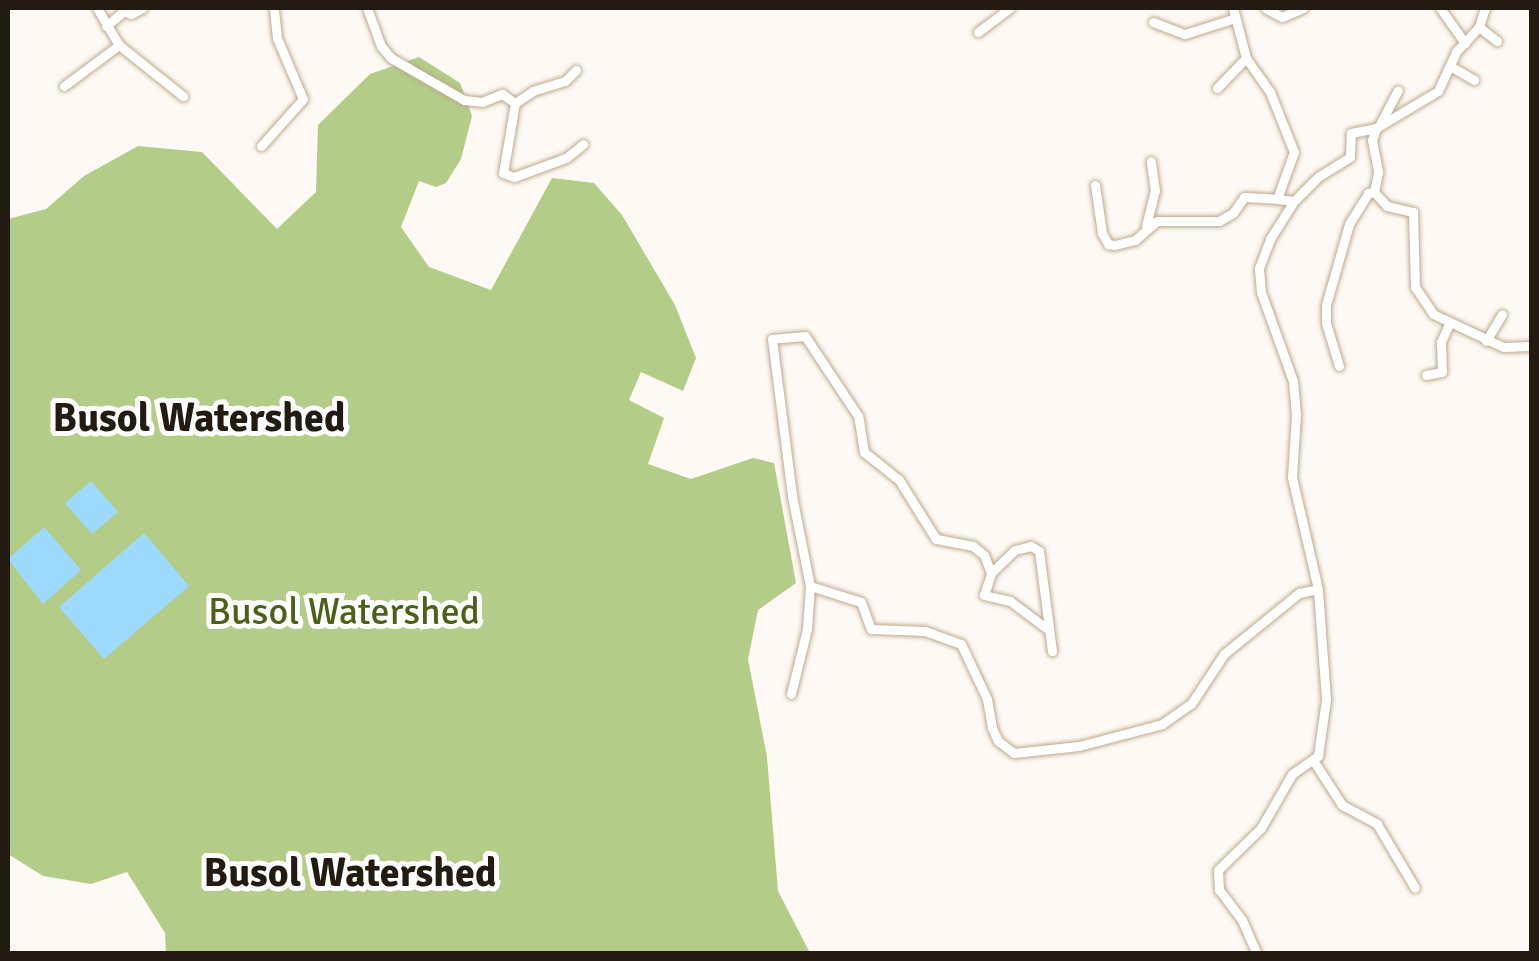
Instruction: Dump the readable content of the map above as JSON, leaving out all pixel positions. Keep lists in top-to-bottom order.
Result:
{
  "districts": ["Busol Watershed", "Busol Watershed"],
  "parks": ["Busol Watershed"]
}
